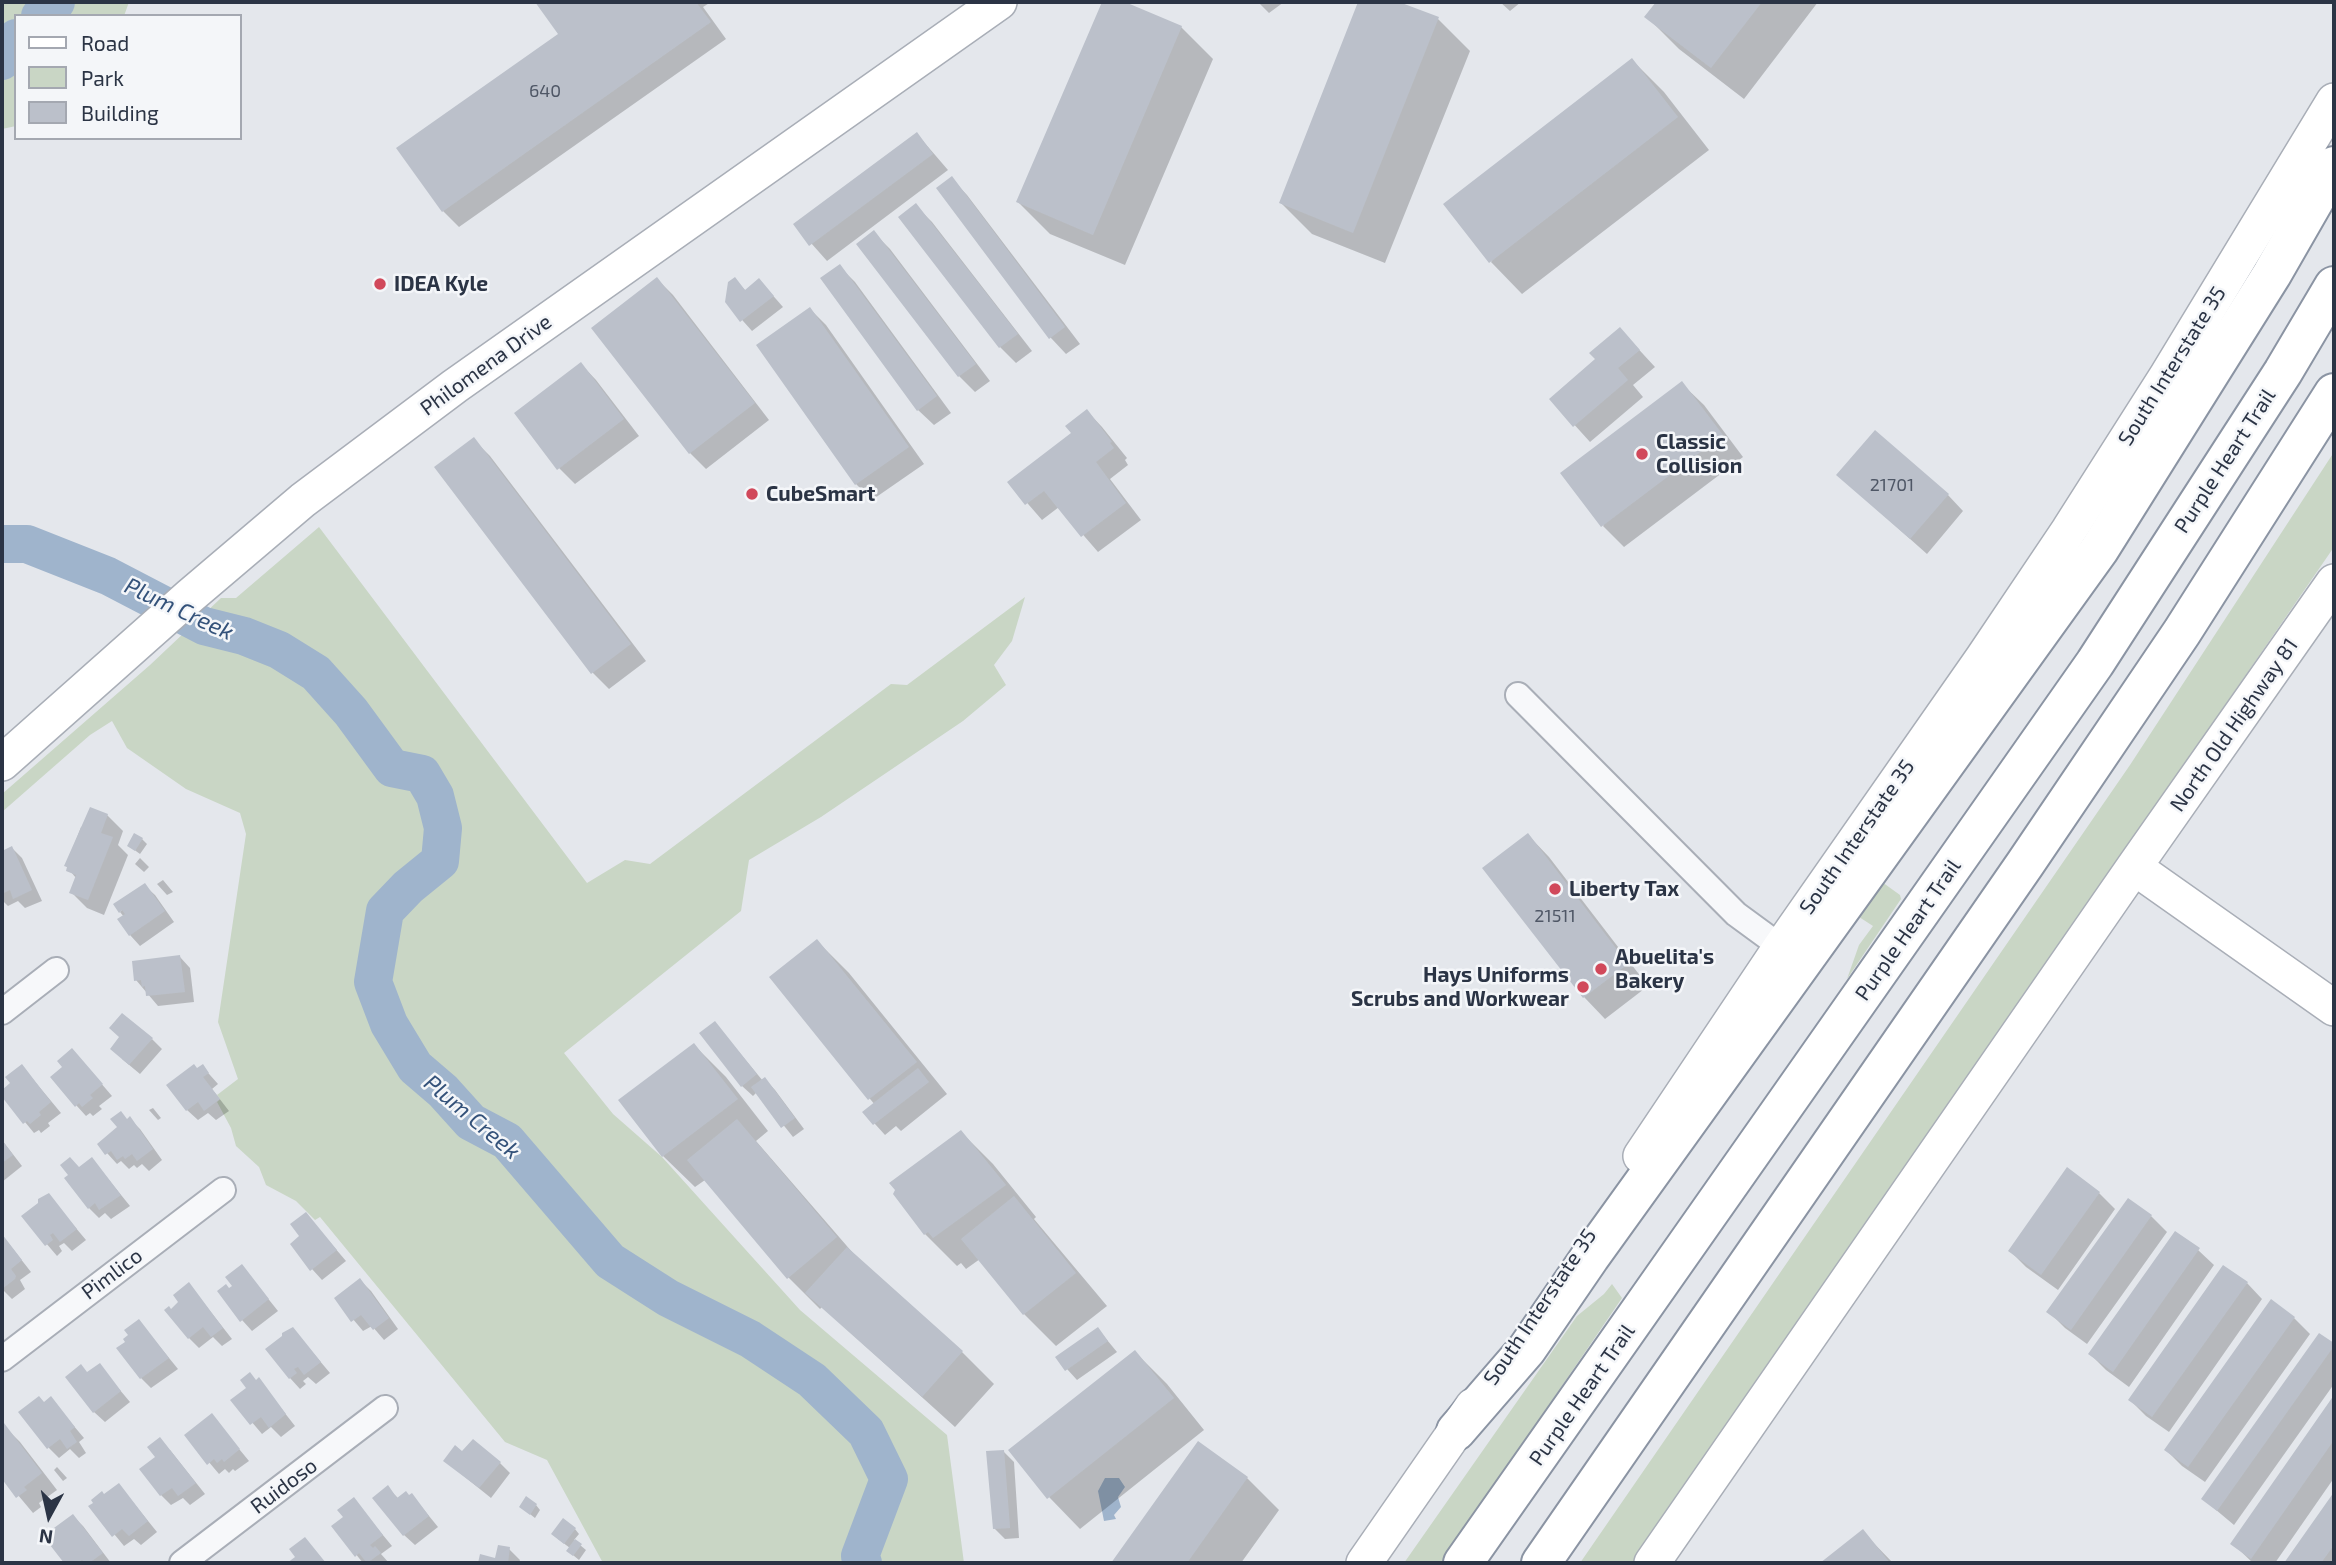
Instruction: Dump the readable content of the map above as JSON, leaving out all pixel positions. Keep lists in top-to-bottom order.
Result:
{
  "streets": {
    "highway": ["Purple Heart Trail"],
    "main road": ["Philomena Drive", "South Interstate 35", "North Old Highway 81"],
    "street": ["Pimlico", "Ruidoso"]
  },
  "water": ["Plum Creek"],
  "places": [
    "IDEA Kyle",
    "Classic Collision",
    "CubeSmart",
    "Liberty Tax",
    "Abuelita's Bakery",
    "Hays Uniforms Scrubs and Workwear"
  ],
  "house_numbers": ["640", "21701", "21511"],
  "legend": ["Road", "Park", "Building"],
  "north": "bottom"
}
